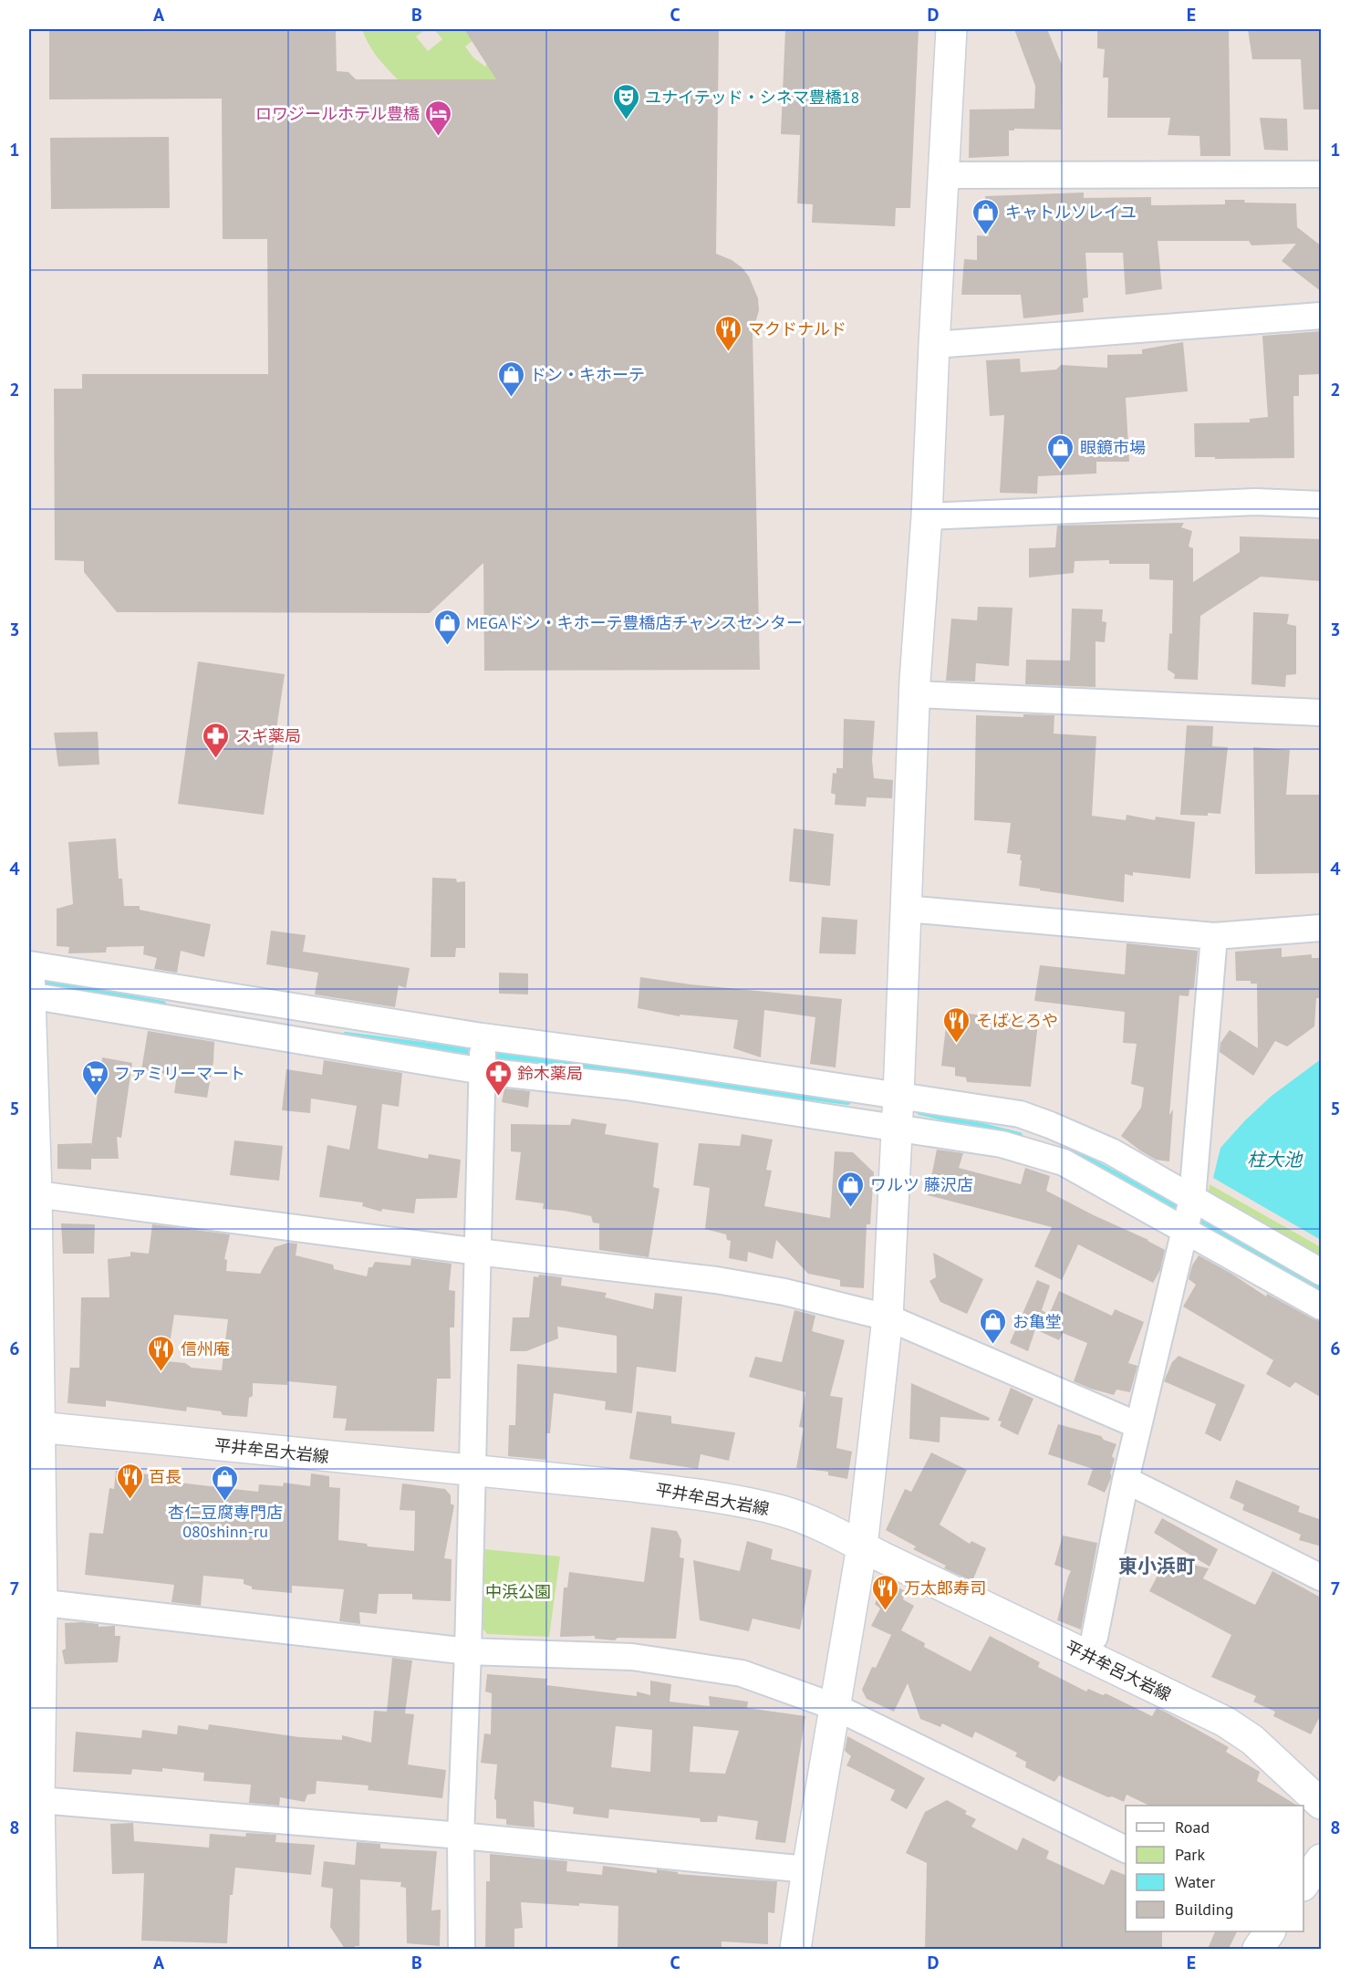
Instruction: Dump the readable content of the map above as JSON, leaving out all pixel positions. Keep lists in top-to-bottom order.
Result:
{
  "streets": {
    "street": ["平井牟呂大岩線"]
  },
  "districts": ["東小浜町"],
  "water": ["柱大池"],
  "parks": ["中浜公園"],
  "places": {
    "theatre": ["ユナイテッド・シネマ豊橋18"],
    "hotel": ["ロワジールホテル豊橋"],
    "shop": [
      "キャトルソレイユ",
      "ドン・キホーテ",
      "眼鏡市場",
      "MEGAドン・キホーテ豊橋店チャンスセンター",
      "ワルツ 藤沢店",
      "お亀堂",
      "杏仁豆腐専門店 080shinn-ru"
    ],
    "restaurant": [
      "マクドナルド",
      "そばとろや",
      "信州庵",
      "百長",
      "万太郎寿司"
    ],
    "pharmacy": ["スギ薬局", "鈴木薬局"],
    "supermarket": ["ファミリーマート"]
  },
  "legend": [
    "Road",
    "Park",
    "Water",
    "Building"
  ],
  "grid": {
    "columns": [
      "A",
      "B",
      "C",
      "D",
      "E"
    ],
    "rows": [
      "1",
      "2",
      "3",
      "4",
      "5",
      "6",
      "7",
      "8"
    ]
  }
}
